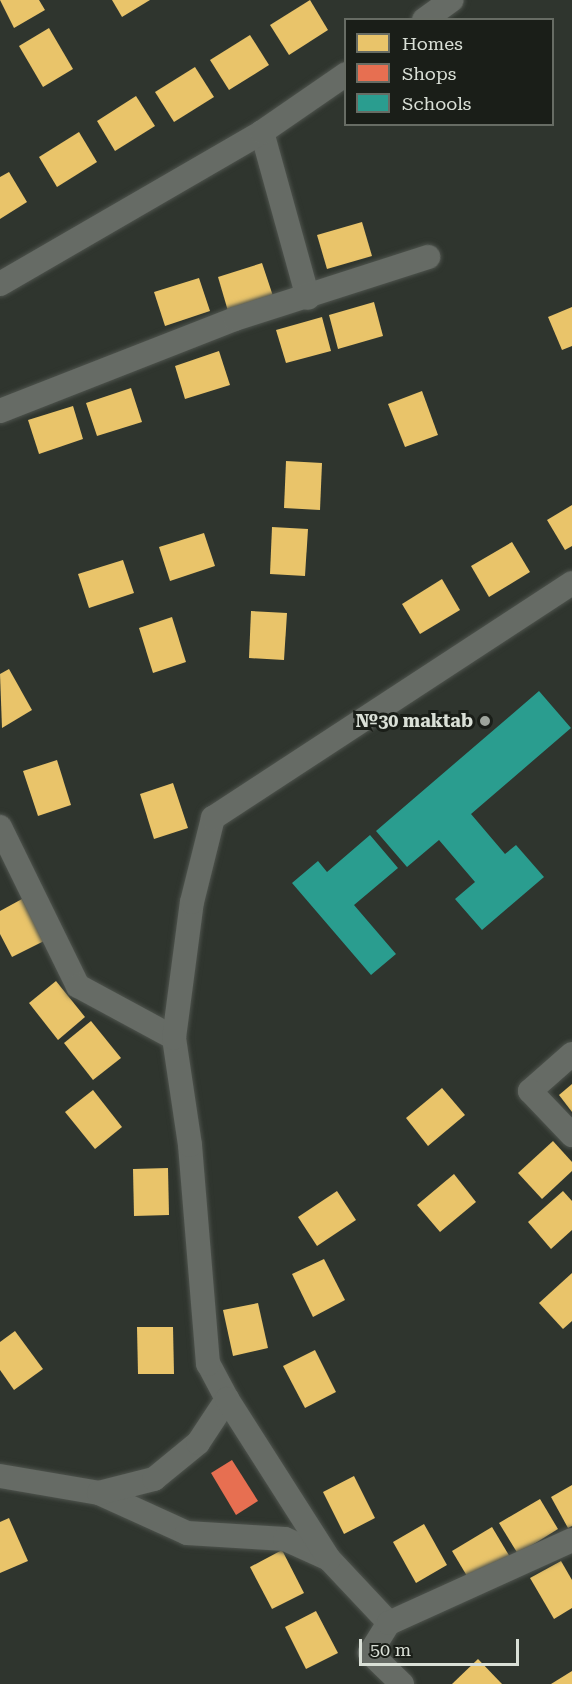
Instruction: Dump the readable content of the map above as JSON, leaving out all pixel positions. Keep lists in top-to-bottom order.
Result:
{
  "places": ["№30 maktab"],
  "legend": ["Homes", "Shops", "Schools"],
  "scale_bar": "50 m"
}
